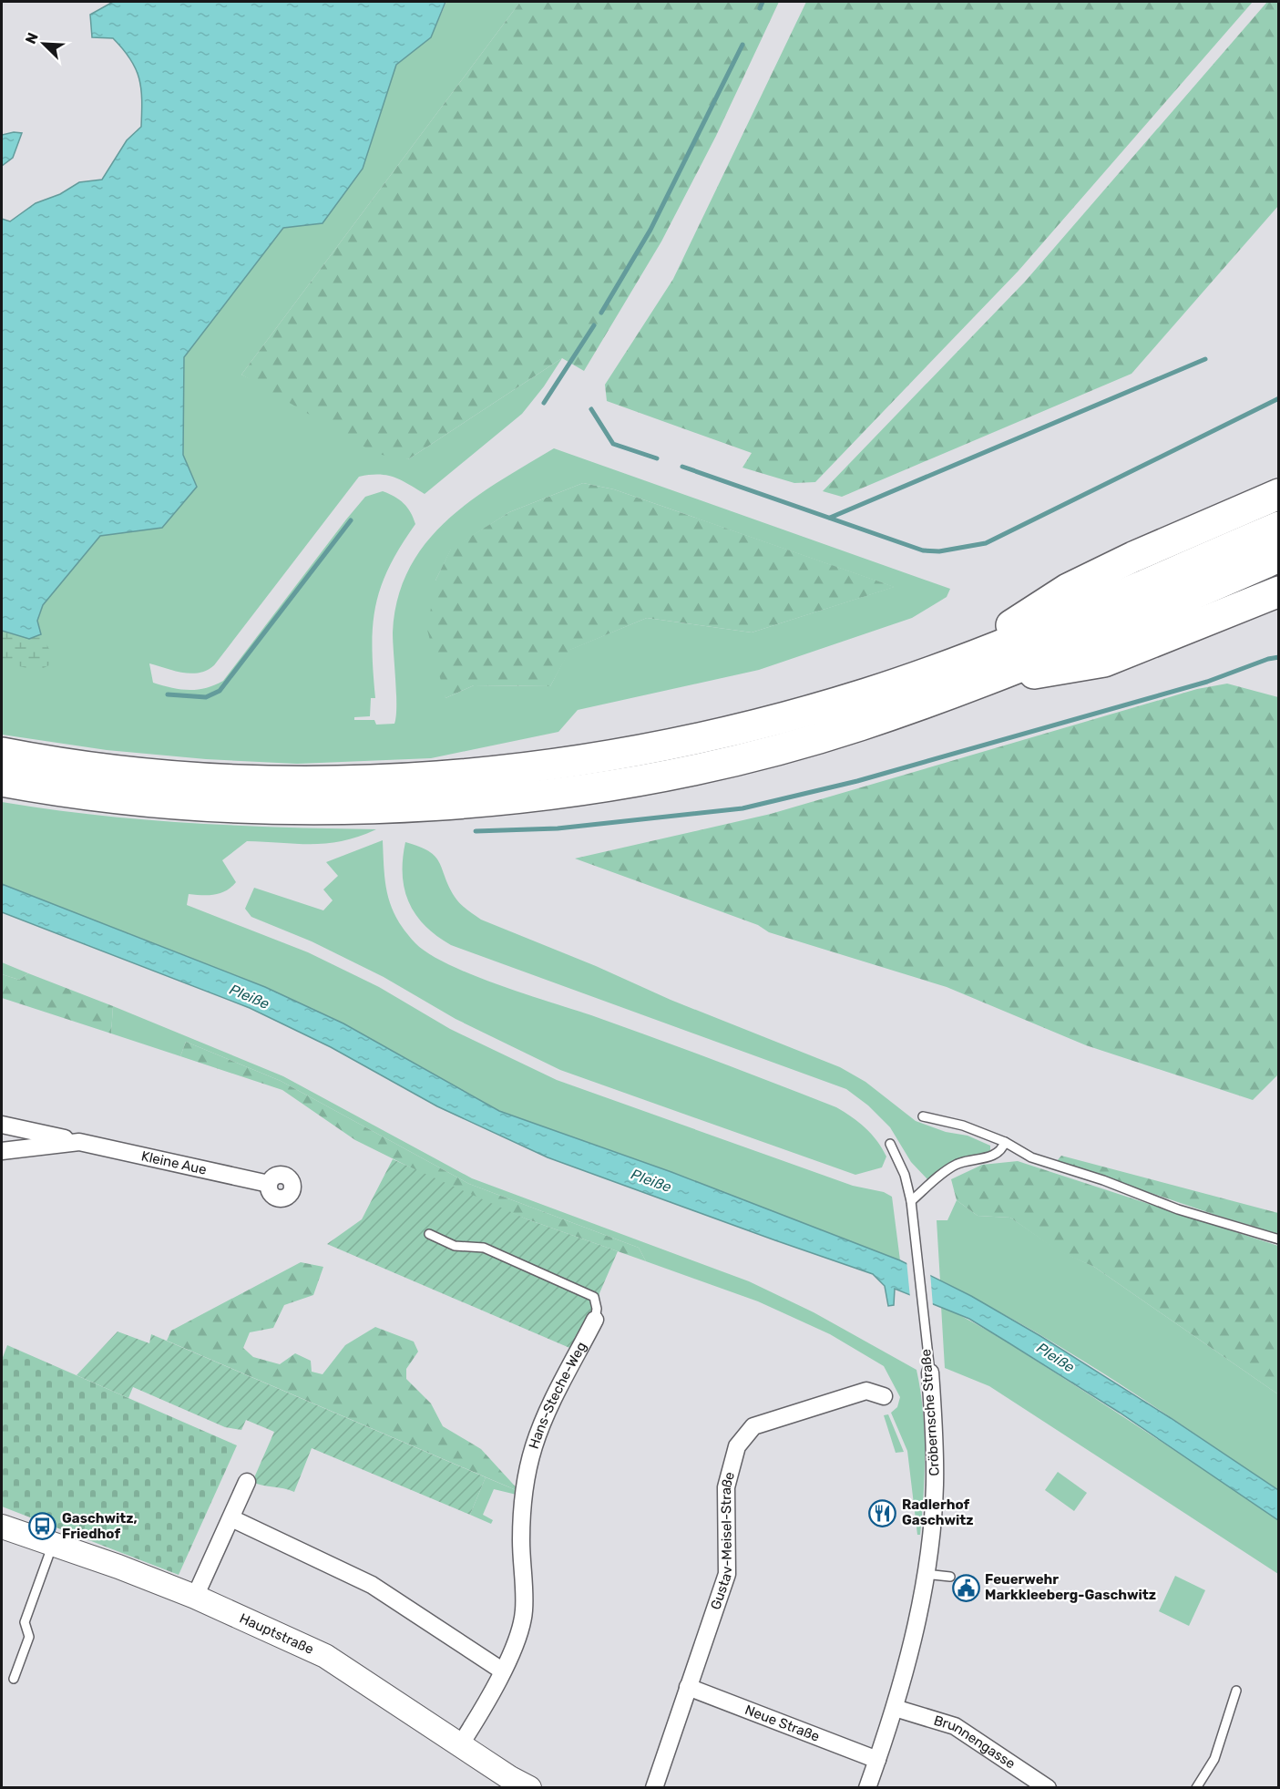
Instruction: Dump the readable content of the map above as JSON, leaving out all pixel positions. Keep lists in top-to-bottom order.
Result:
{
  "streets": {
    "main road": ["Hauptstraße"],
    "street": [
      "Kleine Aue",
      "Hans-Steche-Weg",
      "Cröbernsche Straße",
      "Gustav-Meisel-Straße",
      "Neue Straße",
      "Brunnengasse"
    ]
  },
  "crossings": [
    ["Hans-Steche-Weg", "Hauptstraße"],
    ["Cröbernsche Straße", "Neue Straße"],
    ["Cröbernsche Straße", "Brunnengasse"],
    ["Gustav-Meisel-Straße", "Neue Straße"]
  ],
  "water": ["Pleiße"],
  "places": {
    "restaurant": ["Radlerhof Gaschwitz"],
    "bus stop": ["Gaschwitz, Friedhof"],
    "public building": ["Feuerwehr Markkleeberg-Gaschwitz"]
  },
  "north": "top left"
}
